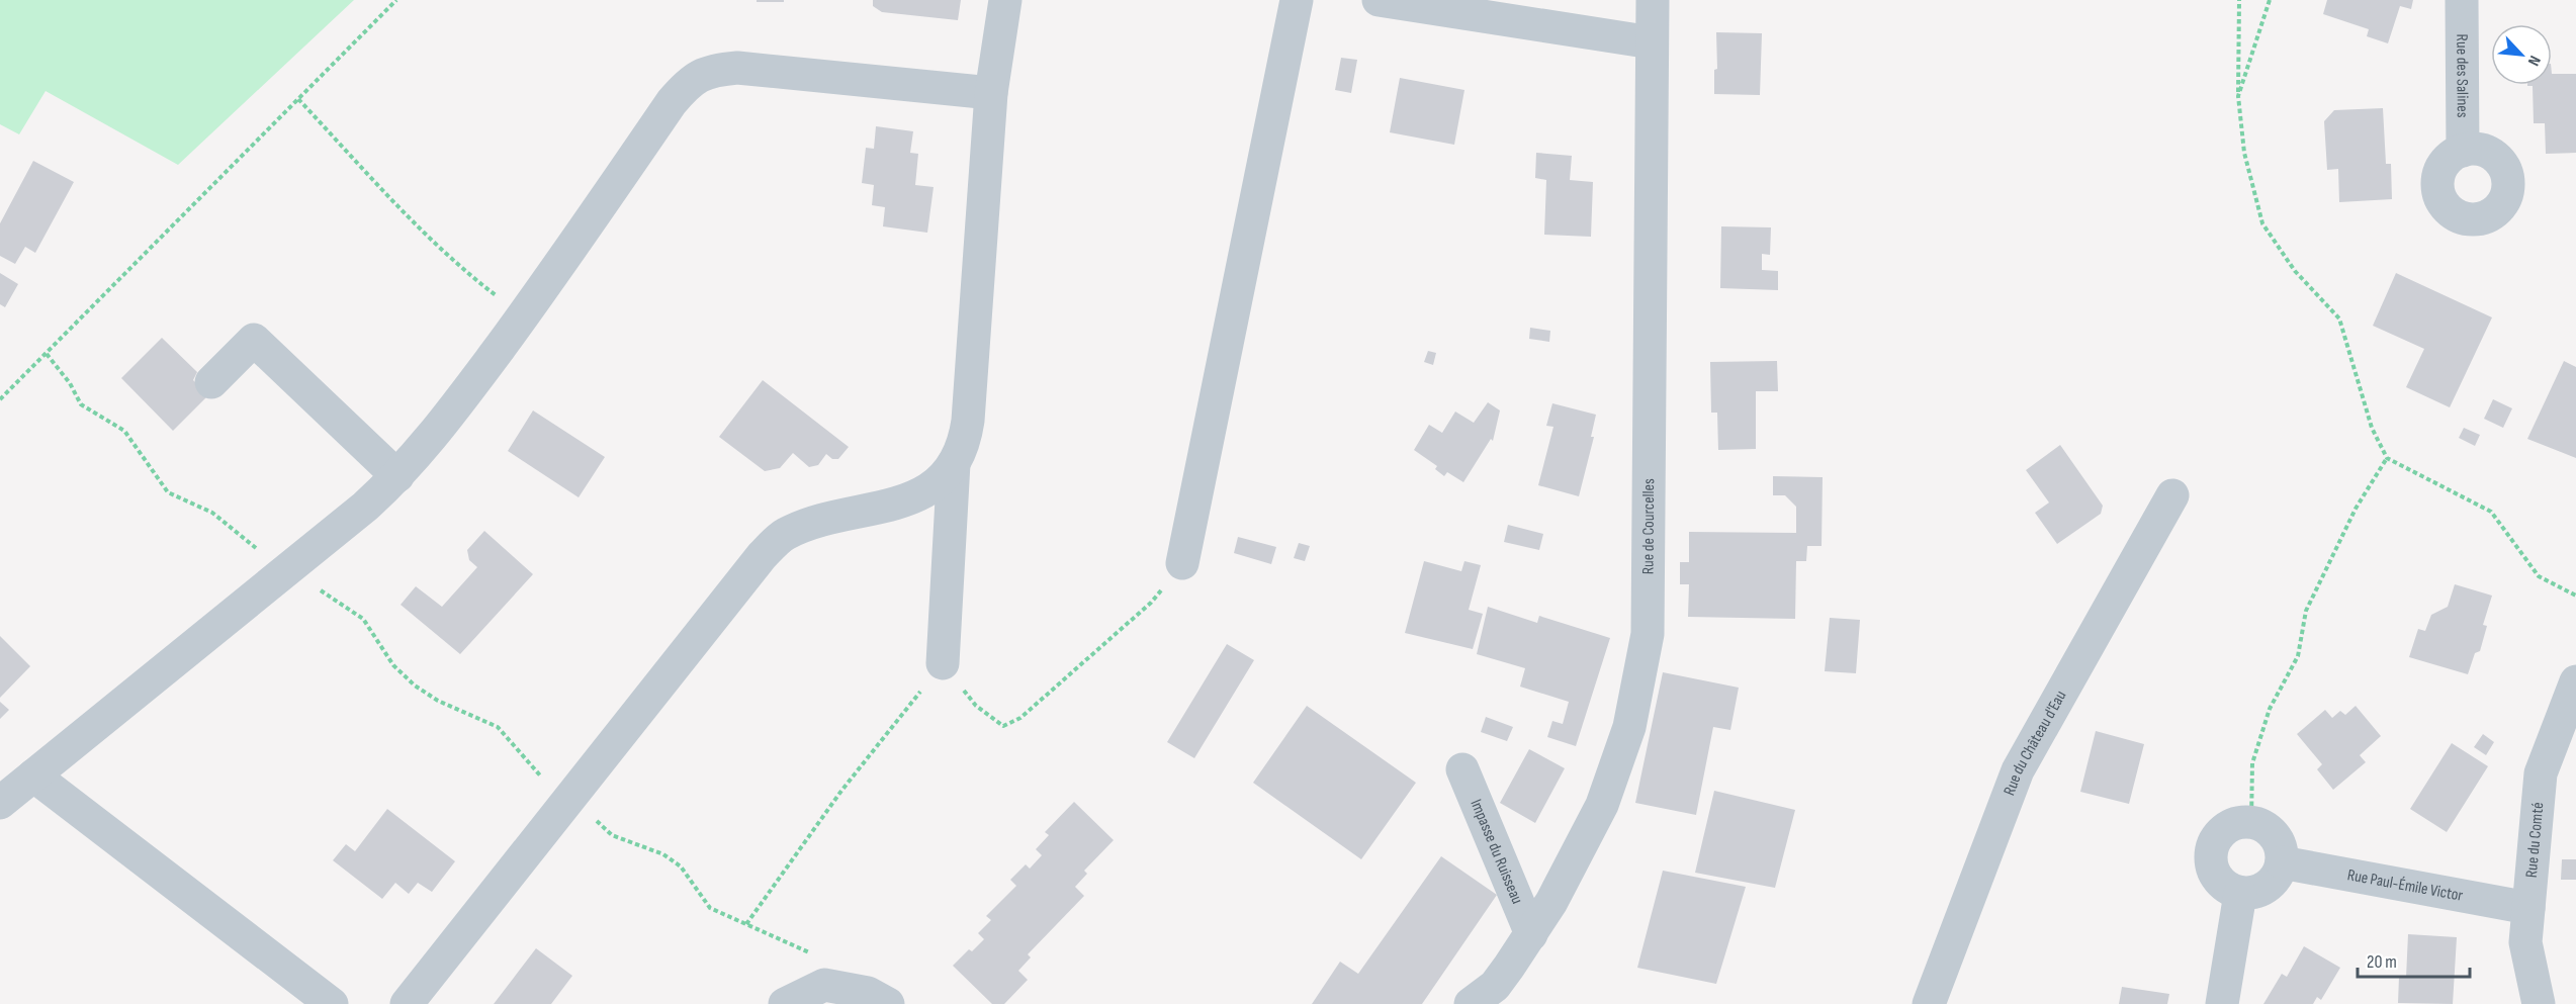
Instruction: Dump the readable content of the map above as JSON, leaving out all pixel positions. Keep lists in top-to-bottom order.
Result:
{
  "streets": {
    "street": [
      "Rue des Salines",
      "Rue de Courcelles",
      "Rue du Château d'Eau",
      "Rue du Comté",
      "Impasse du Ruisseau",
      "Rue Paul-Émile Victor"
    ]
  },
  "crossings": [
    ["Rue de Courcelles", "Impasse du Ruisseau"],
    ["Rue du Comté", "Rue Paul-Émile Victor"]
  ],
  "scale_bar": "20 m",
  "north": "bottom right"
}
